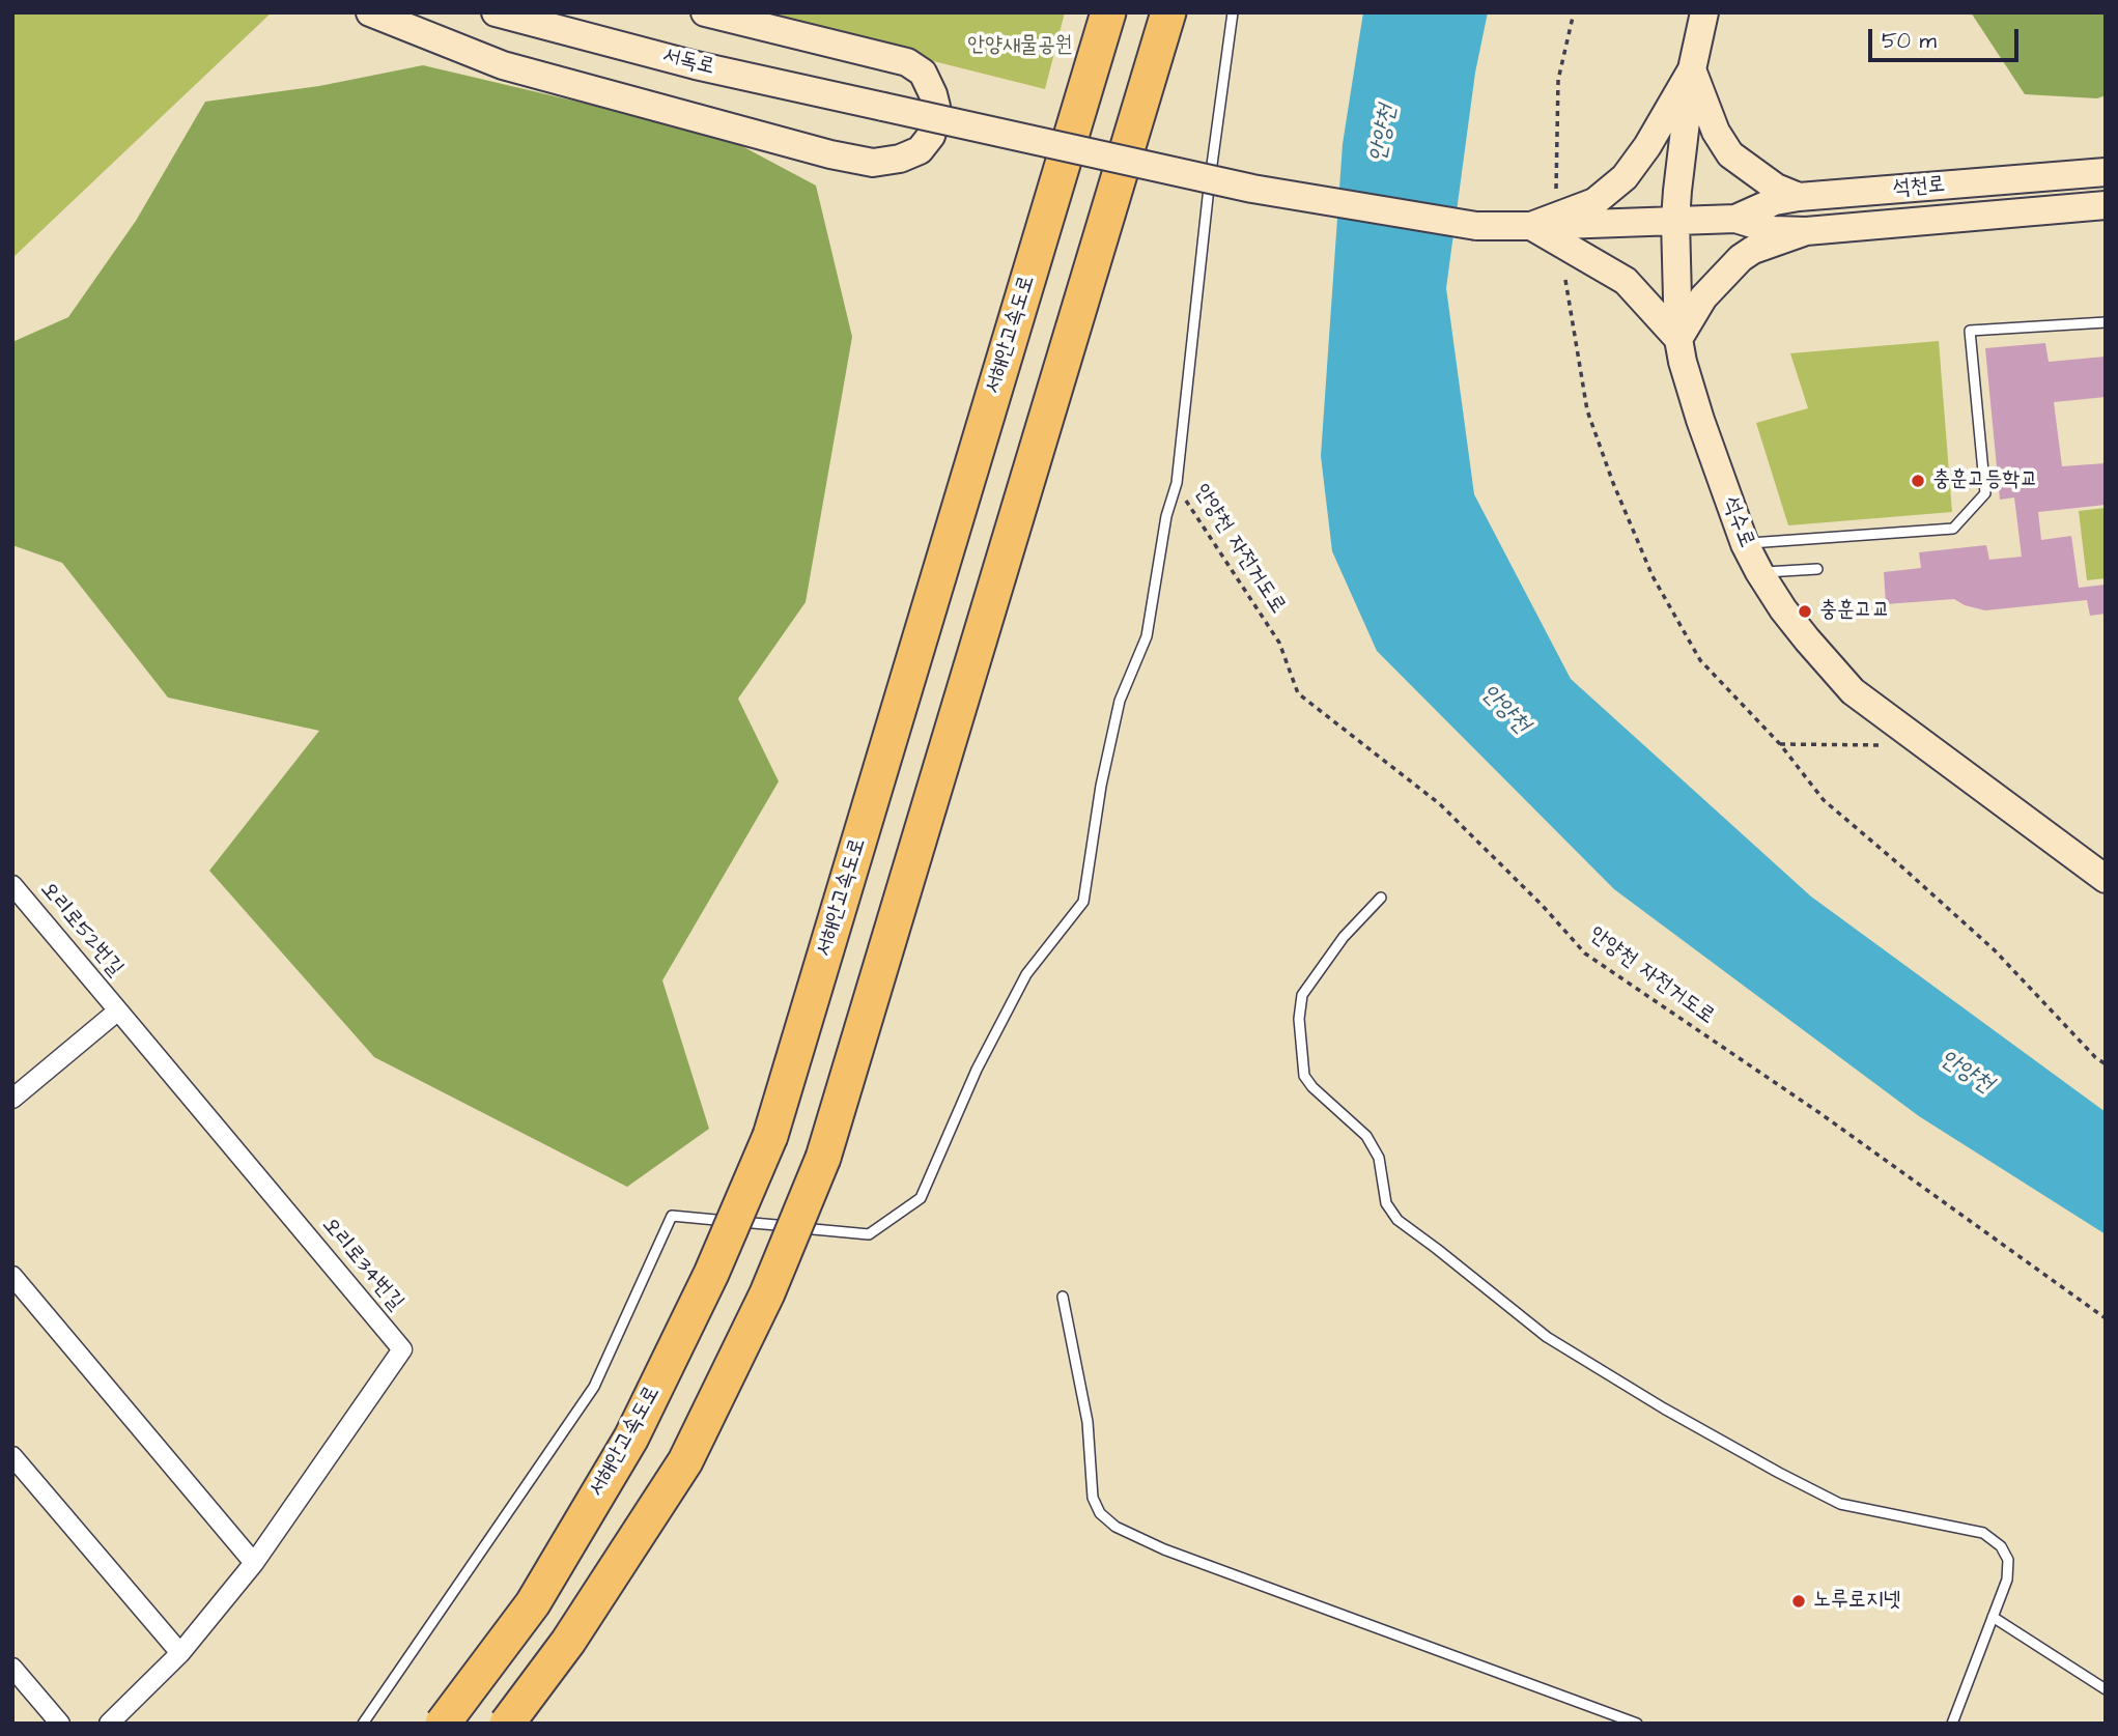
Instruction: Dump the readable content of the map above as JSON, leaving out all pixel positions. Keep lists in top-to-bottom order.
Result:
{
  "streets": {
    "highway": ["서해안고속도로"],
    "street": [
      "서독로",
      "석천로",
      "석수로",
      "오리로52번길",
      "오리로34번길"
    ],
    "path": ["안양천 자전거도로"]
  },
  "crossings": [
    ["서독로", "석천로"],
    ["석천로", "석수로"],
    ["오리로52번길", "오리로34번길"]
  ],
  "water": ["안양천"],
  "parks": ["안양새물공원"],
  "places": ["충훈고등학교", "충훈고교", "노루로지넷"],
  "scale_bar": "50 m"
}
